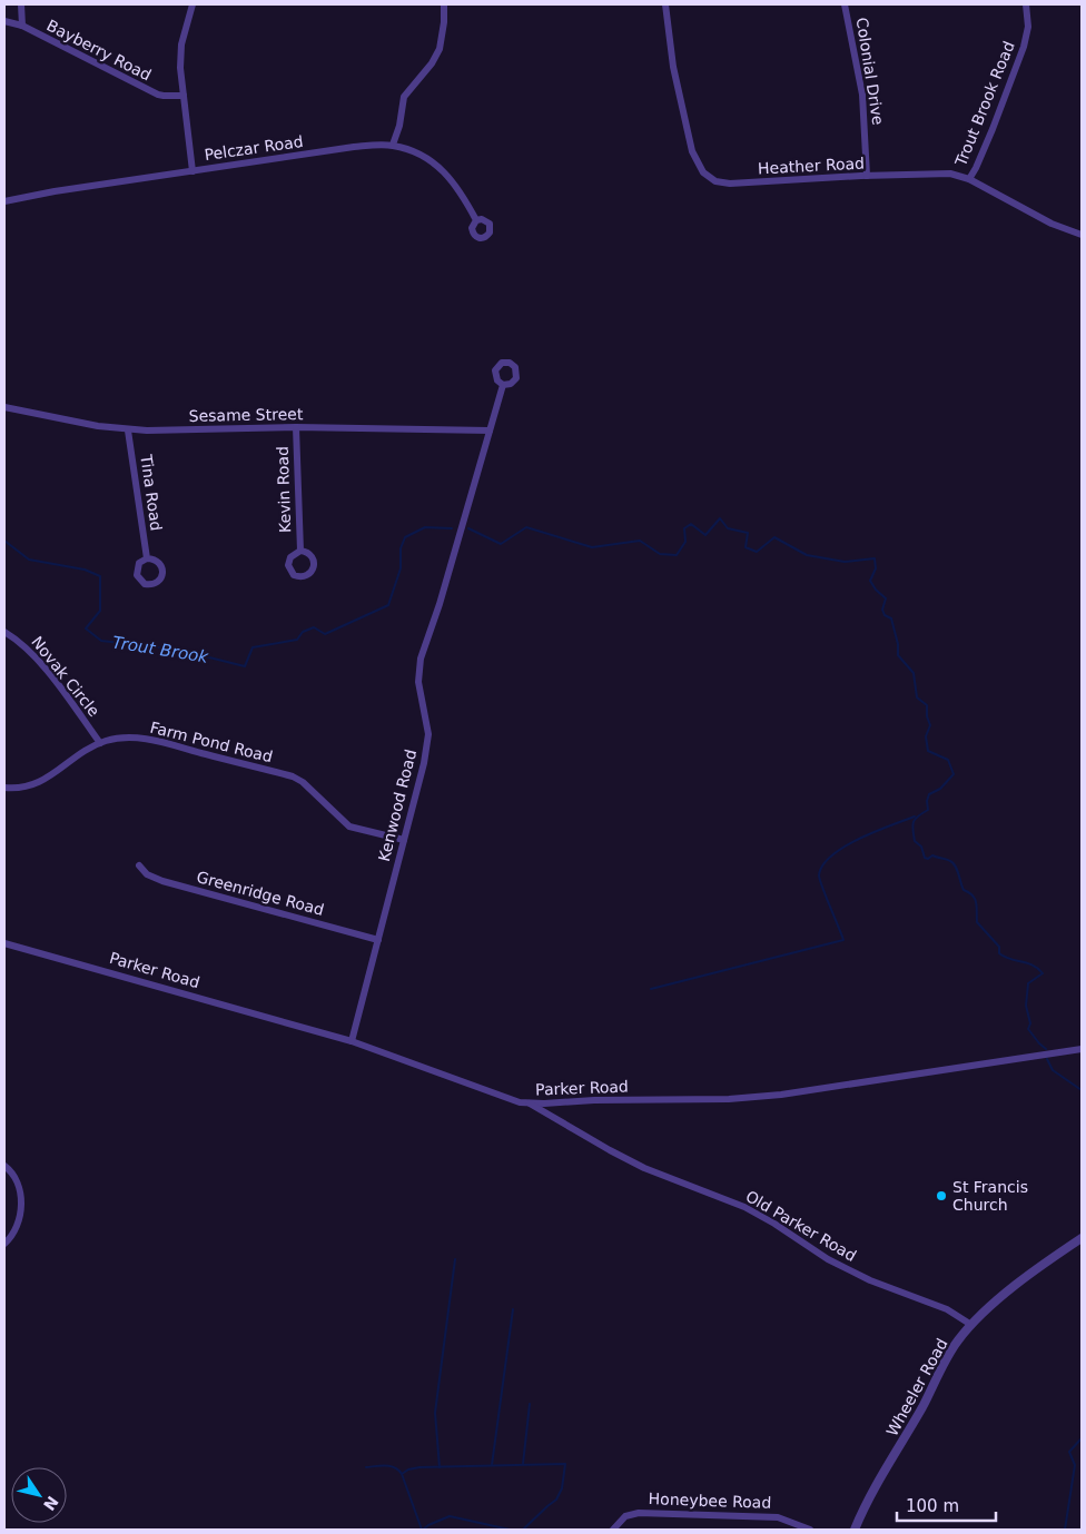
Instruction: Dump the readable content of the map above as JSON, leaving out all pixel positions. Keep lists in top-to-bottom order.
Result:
{
  "streets": {
    "street": [
      "Bayberry Road",
      "Colonial Drive",
      "Trout Brook Road",
      "Pelczar Road",
      "Heather Road",
      "Sesame Street",
      "Kevin Road",
      "Tina Road",
      "Novak Circle",
      "Farm Pond Road",
      "Kenwood Road",
      "Greenridge Road",
      "Parker Road",
      "Old Parker Road",
      "Wheeler Road",
      "Honeybee Road"
    ]
  },
  "crossings": [
    ["Colonial Drive", "Heather Road"],
    ["Trout Brook Road", "Heather Road"],
    ["Sesame Street", "Kevin Road"],
    ["Sesame Street", "Tina Road"],
    ["Sesame Street", "Kenwood Road"],
    ["Novak Circle", "Farm Pond Road"],
    ["Farm Pond Road", "Kenwood Road"],
    ["Kenwood Road", "Greenridge Road"],
    ["Kenwood Road", "Parker Road"],
    ["Parker Road", "Old Parker Road"],
    ["Old Parker Road", "Wheeler Road"]
  ],
  "water": ["Trout Brook"],
  "places": ["St Francis Church"],
  "scale_bar": "100 m",
  "north": "bottom right"
}
